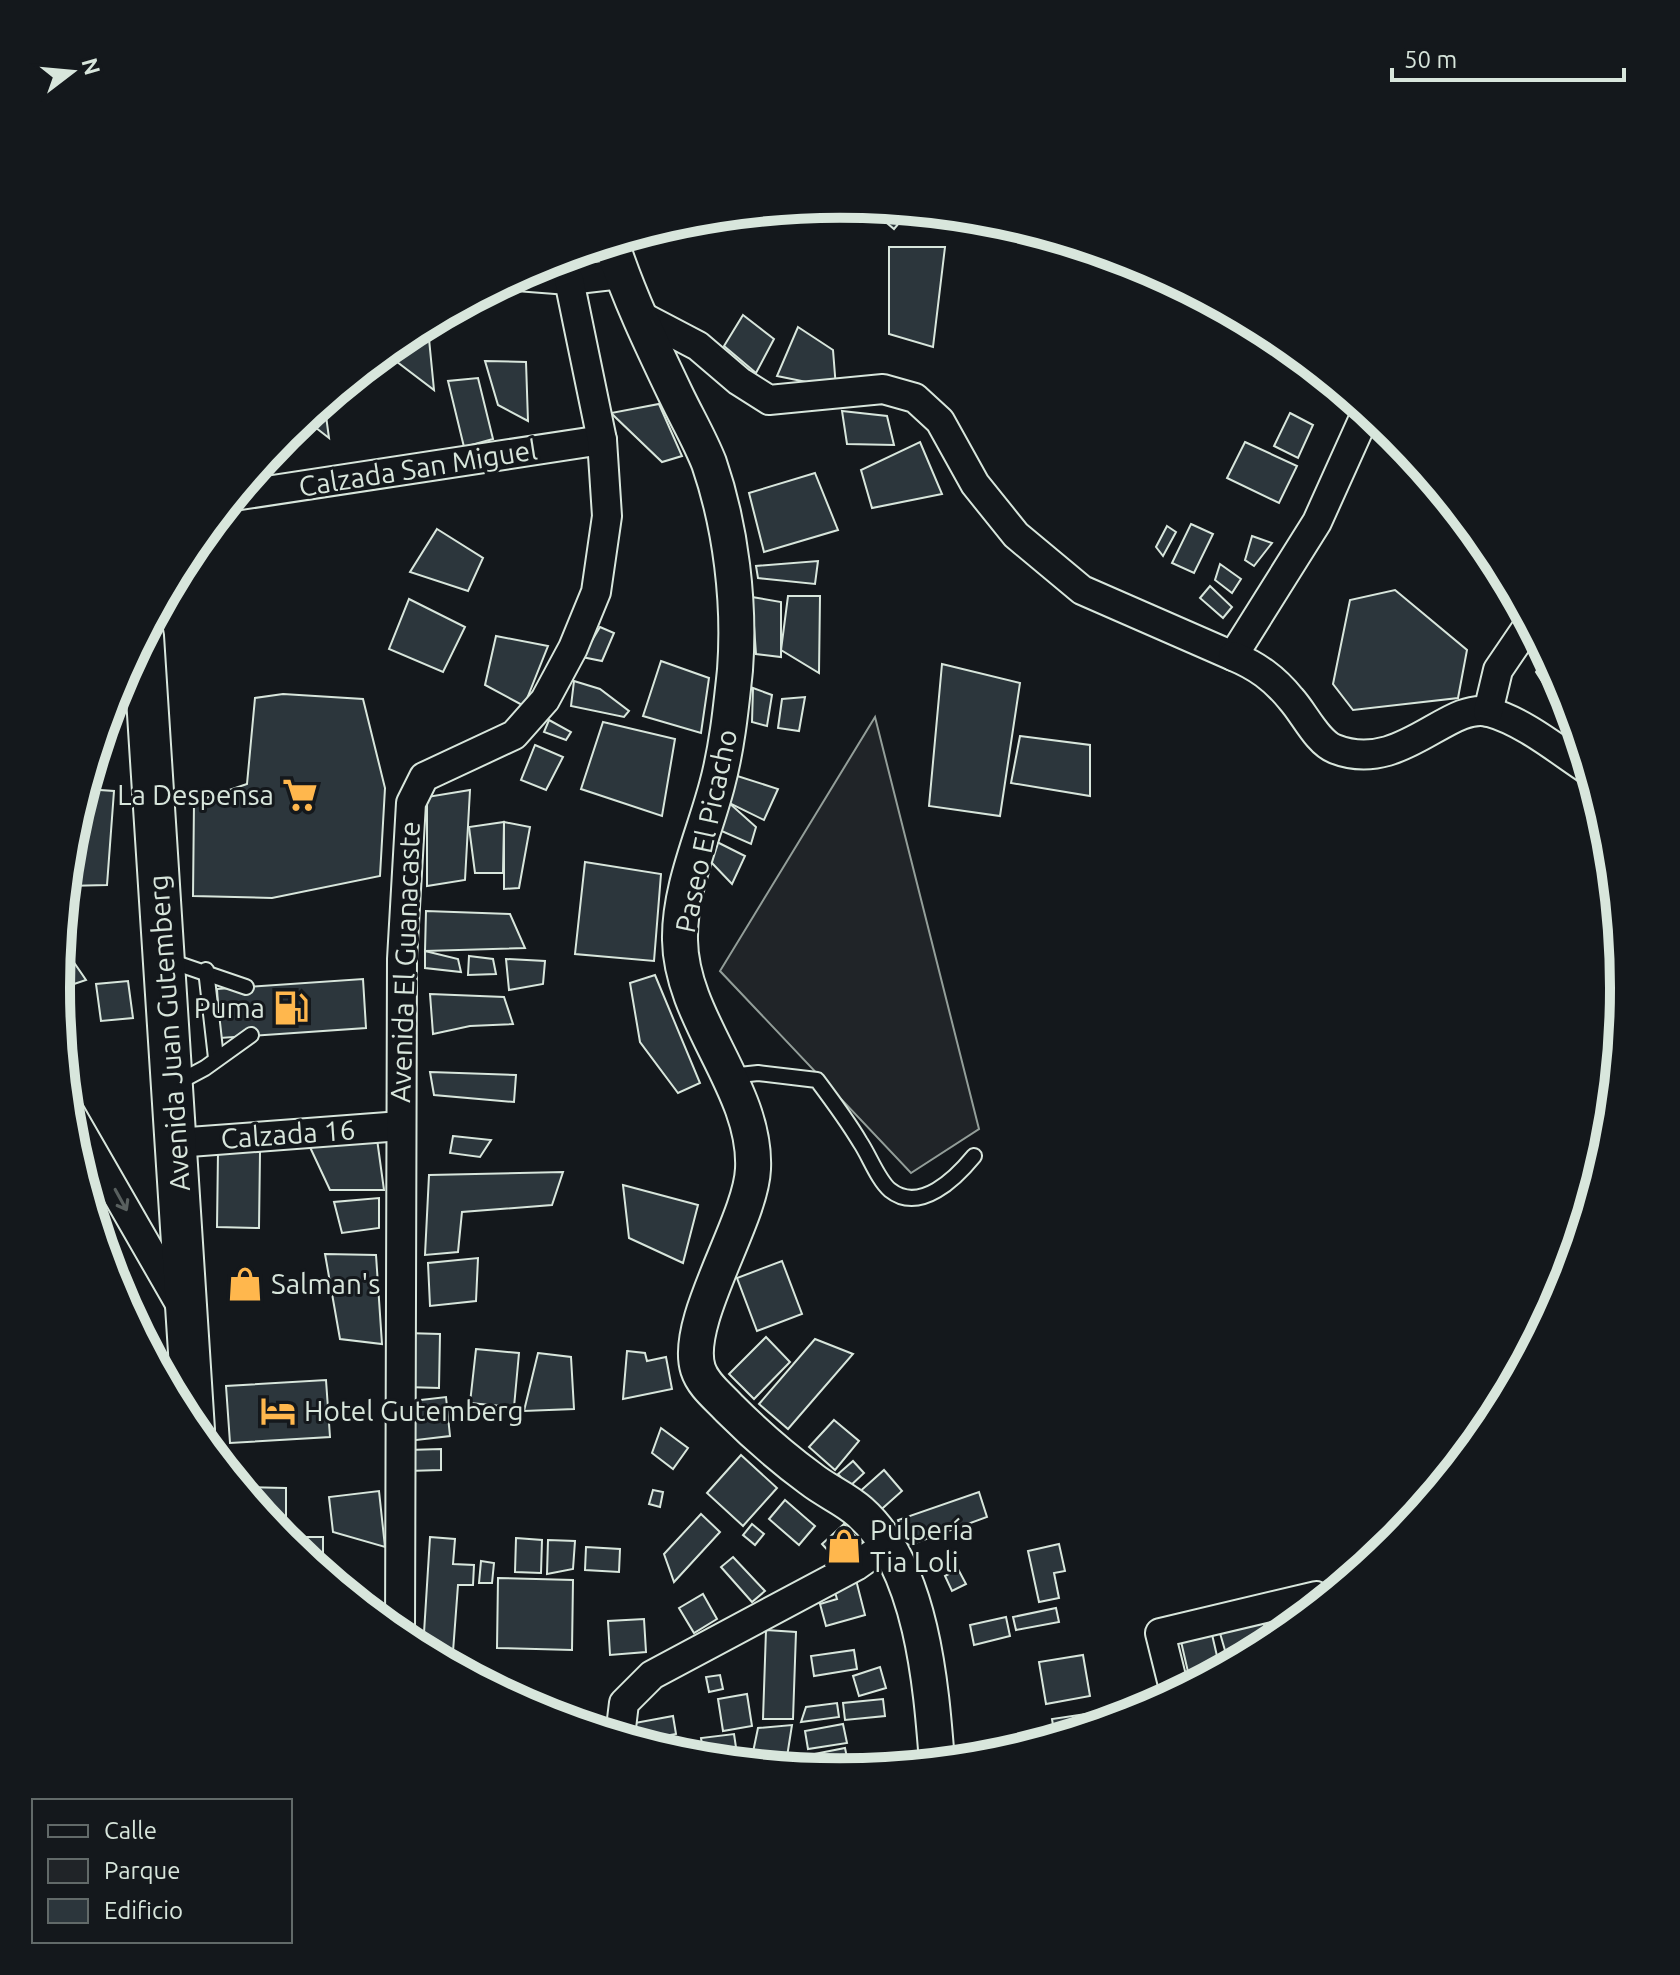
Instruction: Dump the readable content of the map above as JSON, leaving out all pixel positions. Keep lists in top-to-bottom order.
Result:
{
  "streets": {
    "main road": ["Avenida Juan Gutemberg"],
    "street": [
      "Calzada San Miguel",
      "Paseo El Picacho",
      "Avenida El Guanacaste",
      "Calzada 16"
    ]
  },
  "crossings": [
    ["Calzada San Miguel", "Avenida El Guanacaste"],
    ["Avenida El Guanacaste", "Calzada 16"],
    ["Avenida Juan Gutemberg", "Calzada 16"]
  ],
  "places": {
    "supermarket": ["La Despensa"],
    "fuel station": ["Puma"],
    "shop": ["Salman's", "Pulpería Tia Loli"],
    "hotel": ["Hotel Gutemberg"]
  },
  "legend": ["Calle", "Parque", "Edificio"],
  "scale_bar": "50 m",
  "north": "right"
}
